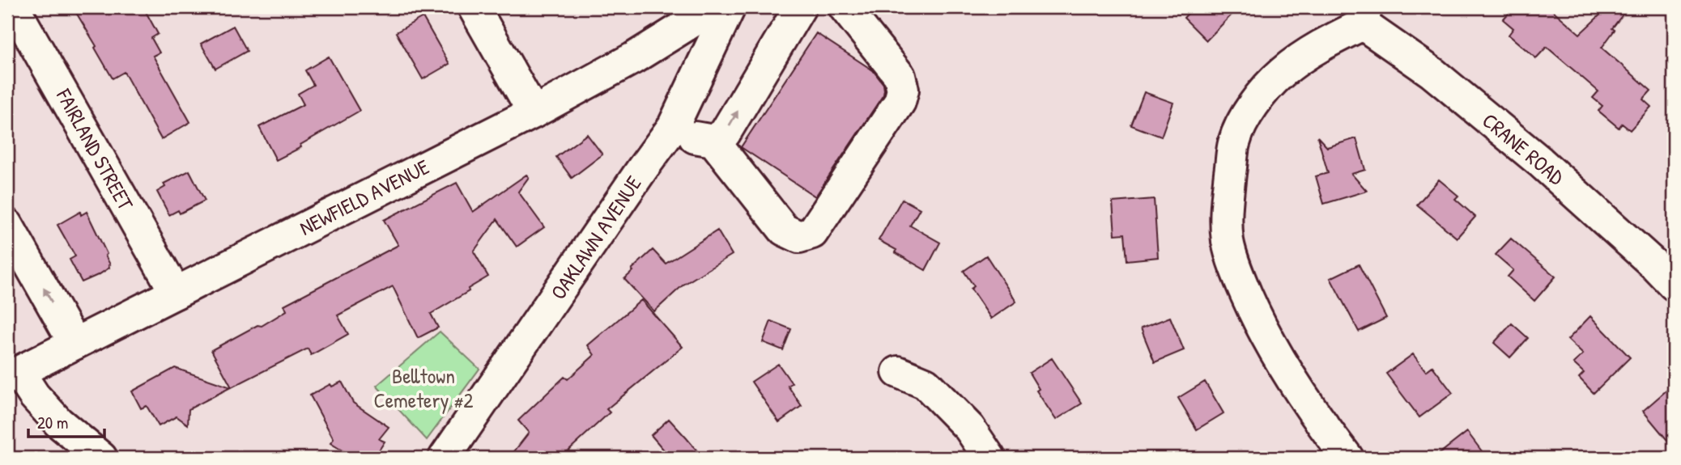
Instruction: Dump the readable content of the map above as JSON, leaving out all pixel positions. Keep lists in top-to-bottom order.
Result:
{
  "streets": {
    "street": [
      "CRANE ROAD",
      "FAIRLAND STREET",
      "NEWFIELD AVENUE",
      "OAKLAWN AVENUE"
    ]
  },
  "crossings": [
    ["FAIRLAND STREET", "NEWFIELD AVENUE"]
  ],
  "parks": ["Belltown Cemetery #2"],
  "scale_bar": "20 m"
}
